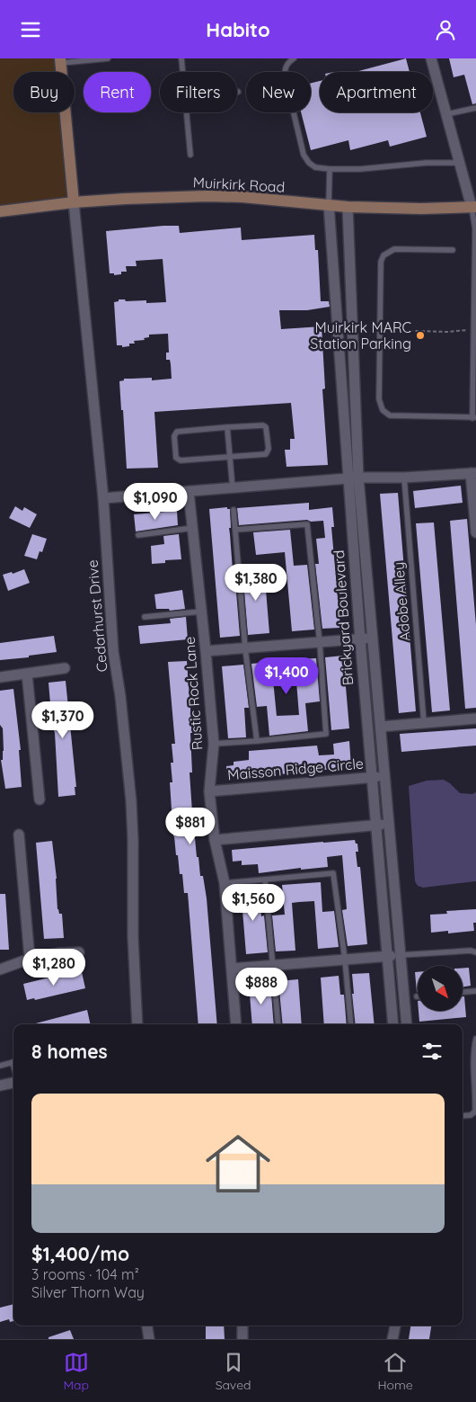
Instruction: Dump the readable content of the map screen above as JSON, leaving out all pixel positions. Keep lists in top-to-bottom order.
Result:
{
  "streets": {
    "main road": ["Muirkirk Road"],
    "street": [
      "Cedarhurst Drive",
      "Brickyard Boulevard",
      "Rustic Rock Lane",
      "Maisson Ridge Circle"
    ],
    "lane": ["Adobe Alley"]
  },
  "crossings": [
    ["Muirkirk Road", "Cedarhurst Drive"],
    ["Muirkirk Road", "Brickyard Boulevard"],
    ["Brickyard Boulevard", "Maisson Ridge Circle"],
    ["Rustic Rock Lane", "Maisson Ridge Circle"]
  ],
  "places": ["Muirkirk MARC Station Parking"],
  "north": "bottom right",
  "page": {
    "header": "Habito",
    "chip": [
      "Buy",
      "Rent",
      "Filters",
      "New",
      "Apartment"
    ],
    "price": [
      "$1,090",
      "$1,380",
      "$1,400",
      "$1,370",
      "$881",
      "$1,560",
      "$1,280",
      "$888"
    ],
    "heading": "8 homes",
    "list": [
      {
        "name": "$1,400/mo",
        "note": "3 rooms · 104 m² · Silver Thorn Way"
      }
    ],
    "tabs": ["Map", "Saved", "Home"]
  }
}
